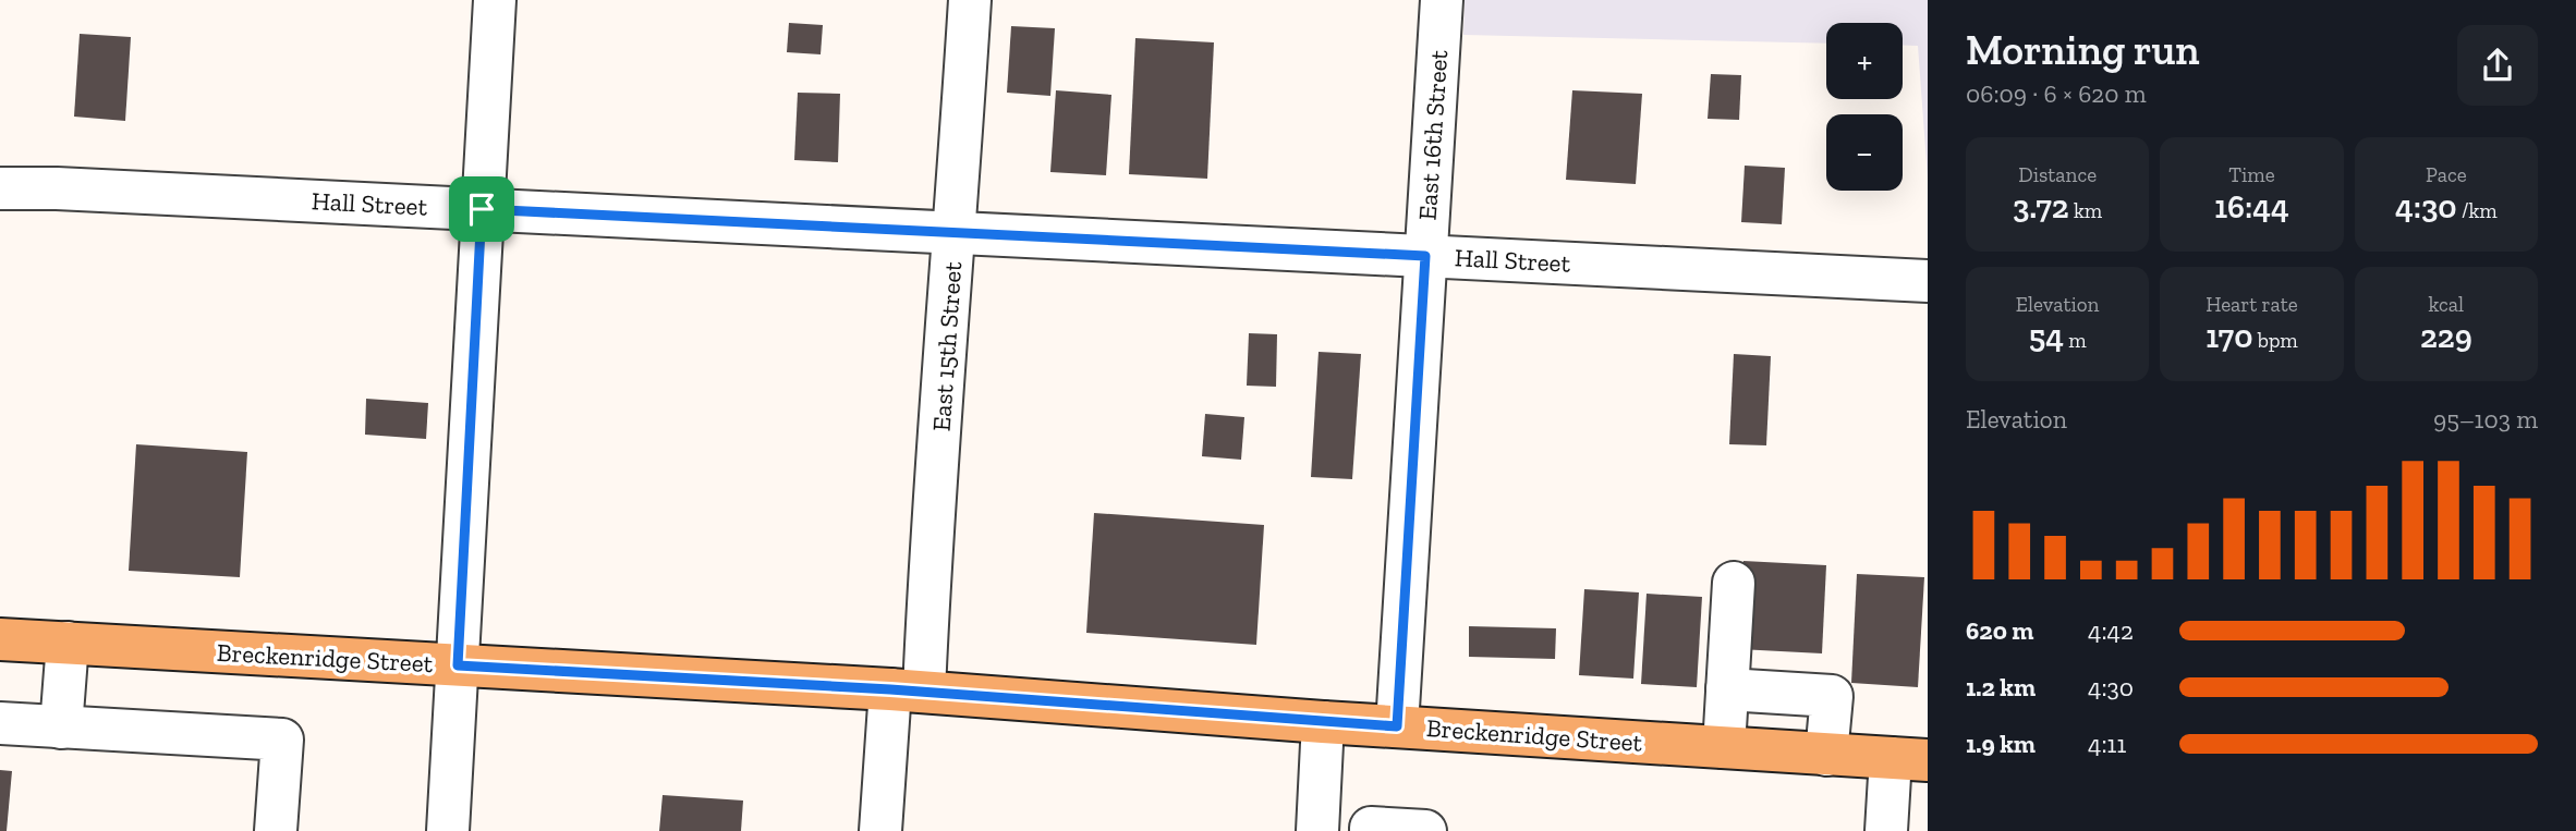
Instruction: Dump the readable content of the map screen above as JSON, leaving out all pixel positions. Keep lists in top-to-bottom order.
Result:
{
  "streets": {
    "main road": ["Breckenridge Street"],
    "street": ["East 16th Street", "Hall Street", "East 15th Street"]
  },
  "crossings": [
    ["East 16th Street", "Hall Street"],
    ["East 16th Street", "Breckenridge Street"],
    ["Hall Street", "East 15th Street"],
    ["East 15th Street", "Breckenridge Street"]
  ],
  "page": {
    "heading": ["Morning run", "06:09 · 6 × 620 m"],
    "map_buttons": ["+", "−"],
    "stats": [
      ["Distance", "3.72 km"],
      ["Time", "16:44"],
      ["Pace", "4:30 /km"],
      ["Elevation", "54 m"],
      ["Heart rate", "170 bpm"],
      ["kcal", "229"]
    ],
    "chart": ["Elevation", "95–103 m"],
    "list": [
      {
        "name": "620 m",
        "note": "4:42"
      },
      {
        "name": "1.2 km",
        "note": "4:30"
      },
      {
        "name": "1.9 km",
        "note": "4:11"
      }
    ]
  }
}
